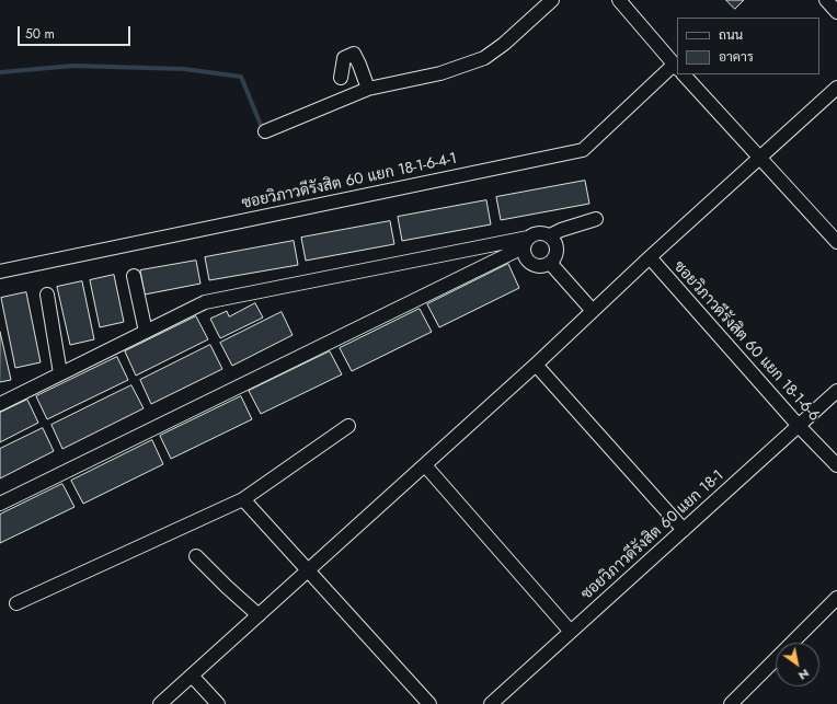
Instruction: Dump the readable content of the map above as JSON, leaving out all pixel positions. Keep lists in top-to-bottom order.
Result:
{
  "streets": {
    "street": ["ซอยวิภาวดีรังสิต 60 แยก 18-1-6-4-1", "ซอยวิภาวดีรังสิต 60 แยก 18-1-6-6", "ซอยวิภาวดีรังสิต 60 แยก 18-1"]
  },
  "crossings": [
    ["ซอยวิภาวดีรังสิต 60 แยก 18-1-6-6", "ซอยวิภาวดีรังสิต 60 แยก 18-1"]
  ],
  "legend": ["ถนน", "อาคาร"],
  "scale_bar": "50 m",
  "north": "bottom right"
}
